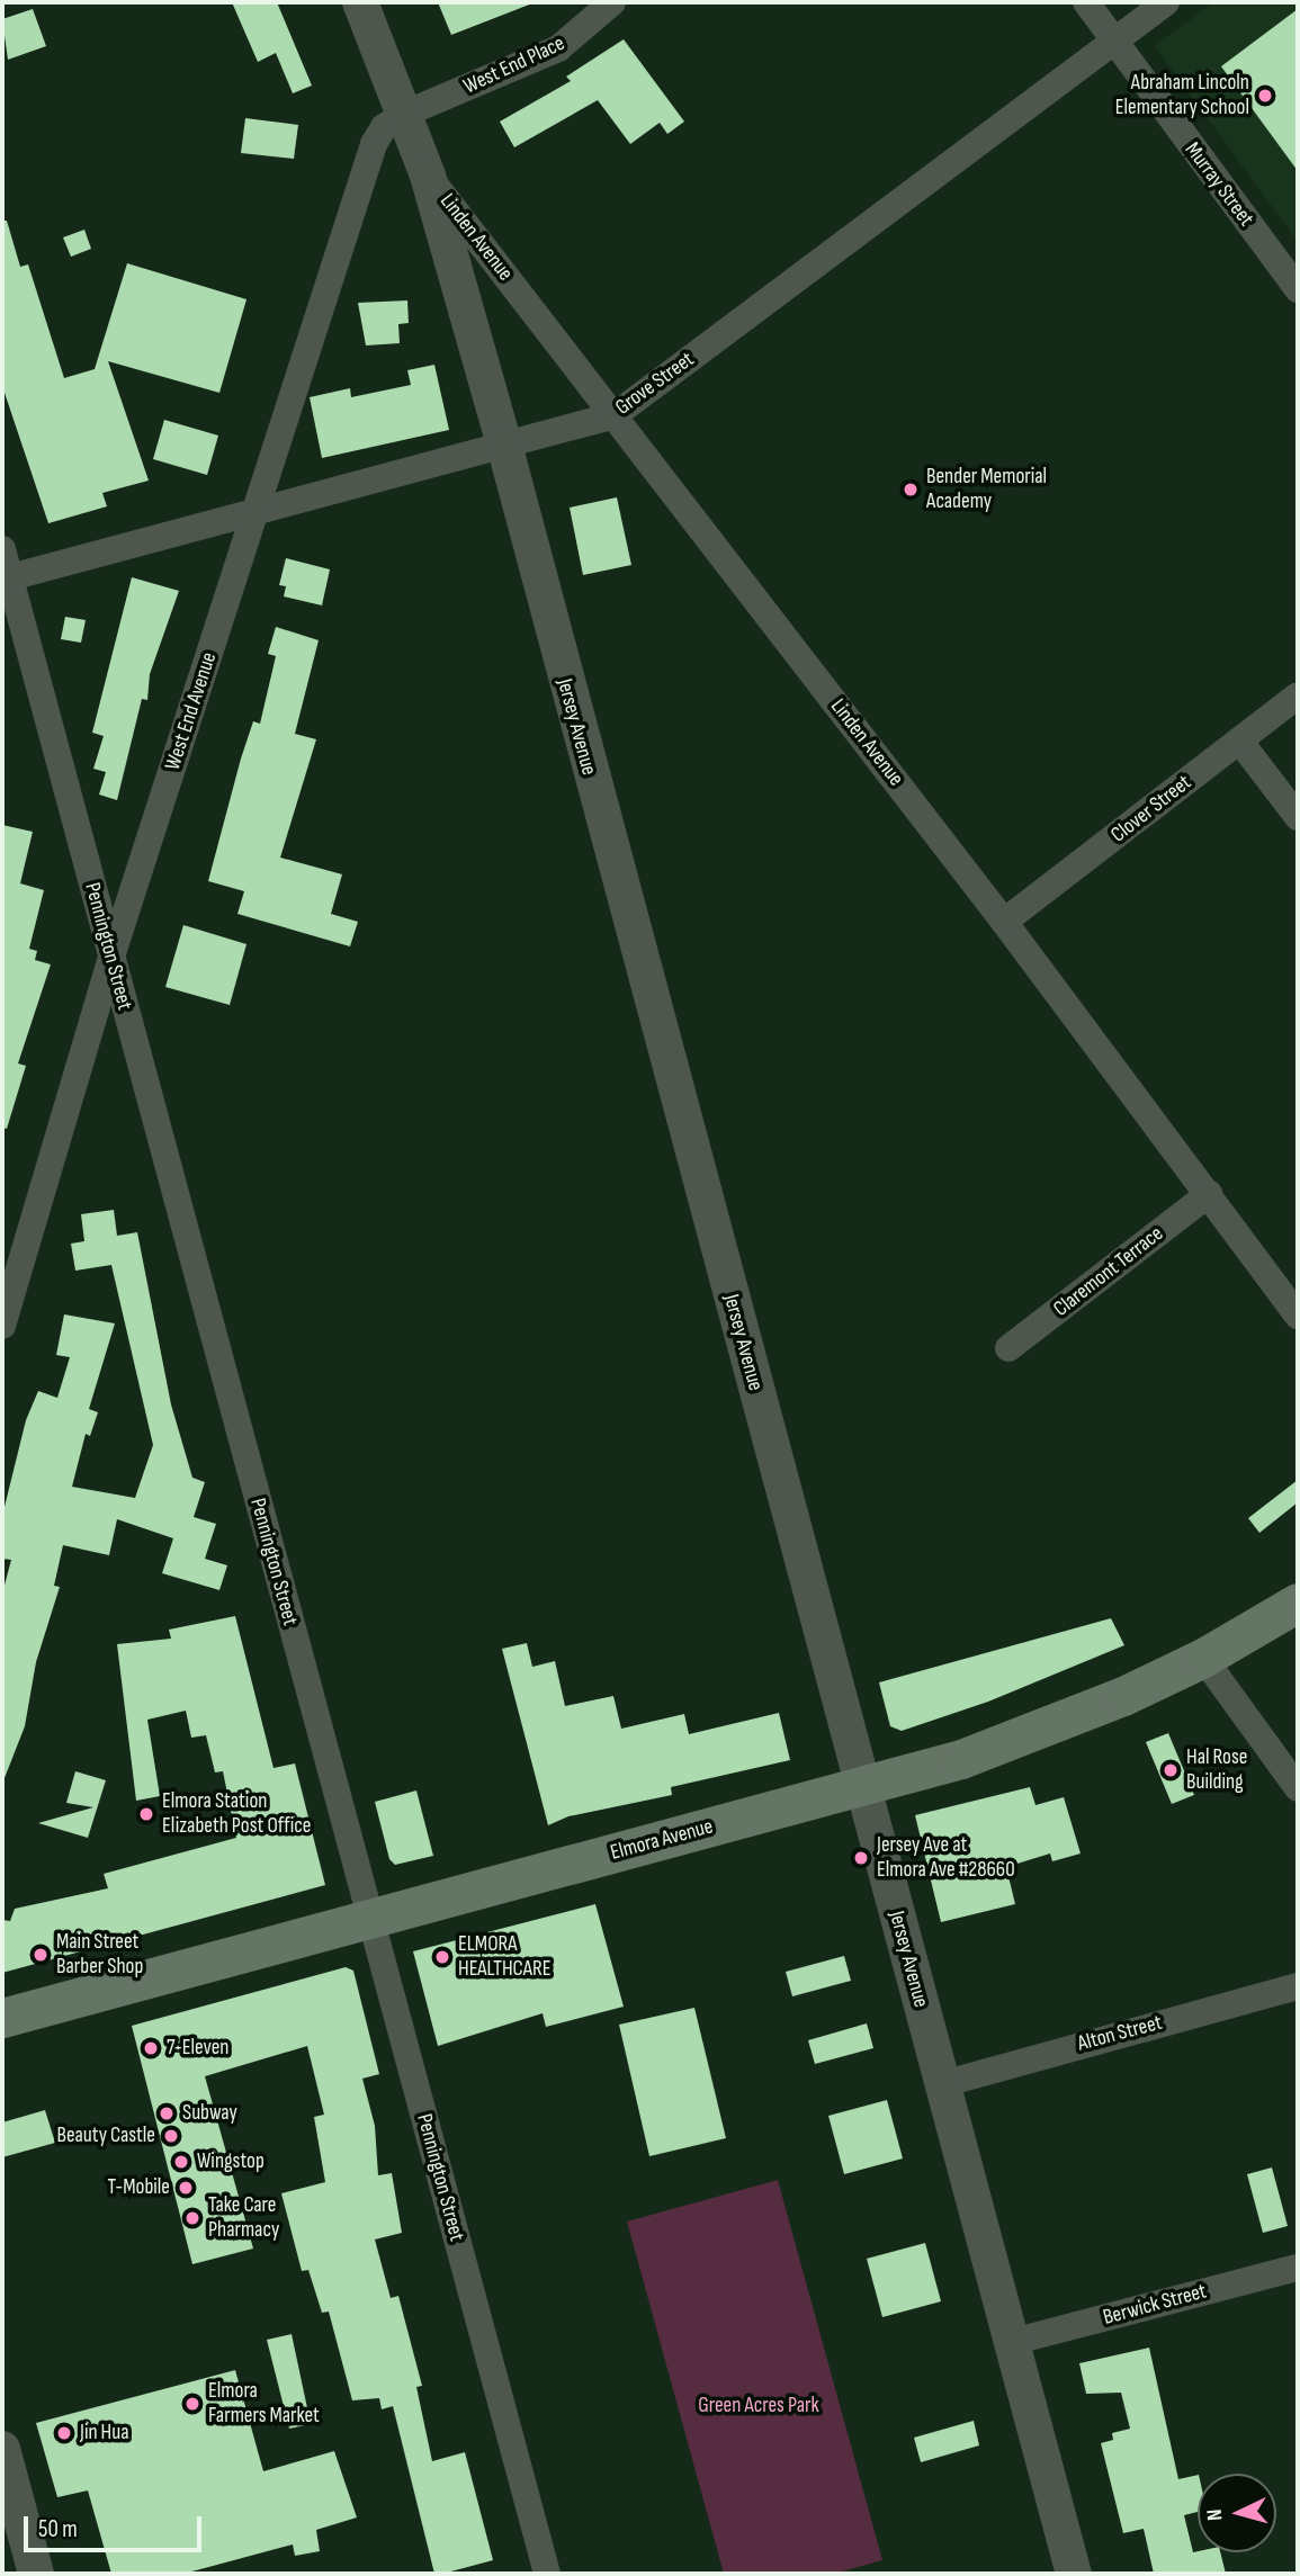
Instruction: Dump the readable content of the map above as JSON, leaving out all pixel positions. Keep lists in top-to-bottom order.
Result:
{
  "streets": {
    "main road": ["Elmora Avenue"],
    "street": [
      "West End Place",
      "Murray Street",
      "Linden Avenue",
      "Grove Street",
      "West End Avenue",
      "Jersey Avenue",
      "Clover Street",
      "Pennington Street",
      "Claremont Terrace",
      "Alton Street",
      "Berwick Street"
    ]
  },
  "crossings": [
    ["West End Place", "West End Avenue"],
    ["West End Place", "Jersey Avenue"],
    ["Murray Street", "Grove Street"],
    ["Linden Avenue", "Grove Street"],
    ["Linden Avenue", "Jersey Avenue"],
    ["Linden Avenue", "Clover Street"],
    ["Linden Avenue", "Claremont Terrace"],
    ["Grove Street", "West End Avenue"],
    ["Grove Street", "Jersey Avenue"],
    ["Grove Street", "Pennington Street"],
    ["West End Avenue", "Jersey Avenue"],
    ["West End Avenue", "Pennington Street"],
    ["Jersey Avenue", "Elmora Avenue"],
    ["Jersey Avenue", "Alton Street"],
    ["Jersey Avenue", "Berwick Street"],
    ["Pennington Street", "Elmora Avenue"]
  ],
  "parks": ["Green Acres Park"],
  "places": [
    "Abraham Lincoln Elementary School",
    "Bender Memorial Academy",
    "Hal Rose Building",
    "Elmora Station Elizabeth Post Office",
    "Jersey Ave at Elmora Ave #28660",
    "Main Street Barber Shop",
    "ELMORA HEALTHCARE",
    "7-Eleven",
    "Subway",
    "Beauty Castle",
    "Wingstop",
    "T-Mobile",
    "Take Care Pharmacy",
    "Elmora Farmers Market",
    "Jin Hua"
  ],
  "scale_bar": "50 m",
  "north": "left"
}
